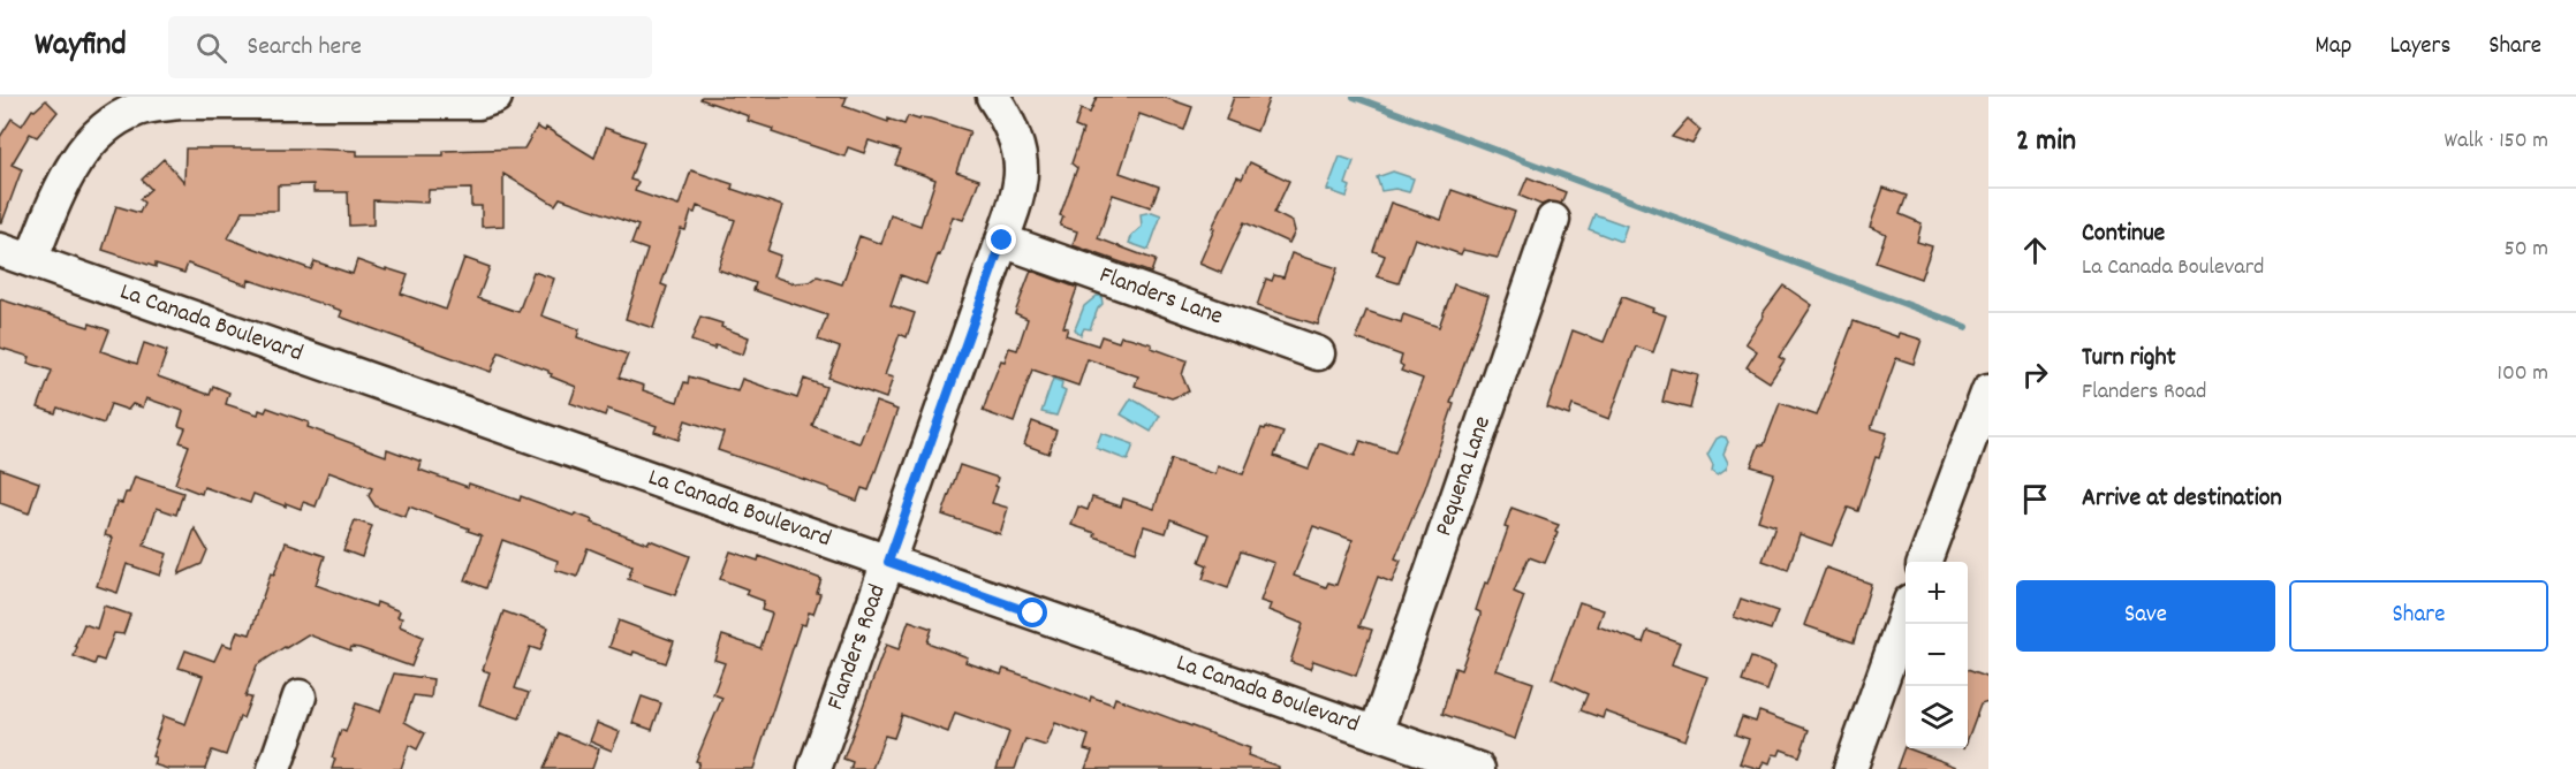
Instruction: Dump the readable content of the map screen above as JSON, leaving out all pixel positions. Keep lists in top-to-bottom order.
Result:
{
  "streets": {
    "street": [
      "Flanders Lane",
      "La Canada Boulevard",
      "Pequena Lane",
      "Flanders Road"
    ]
  },
  "crossings": [
    ["Flanders Lane", "Flanders Road"],
    ["La Canada Boulevard", "Pequena Lane"],
    ["La Canada Boulevard", "Flanders Road"]
  ],
  "page": {
    "header": "Wayfind",
    "search": "Search here",
    "nav": ["Map", "Layers", "Share"],
    "heading": ["2 min", "Walk · 150 m"],
    "list": [
      ["Continue", "La Canada Boulevard", "50 m"],
      ["Turn right", "Flanders Road", "100 m"],
      "Arrive at destination"
    ],
    "buttons": ["Save", "Share"],
    "map_buttons": ["+", "−"]
  }
}
